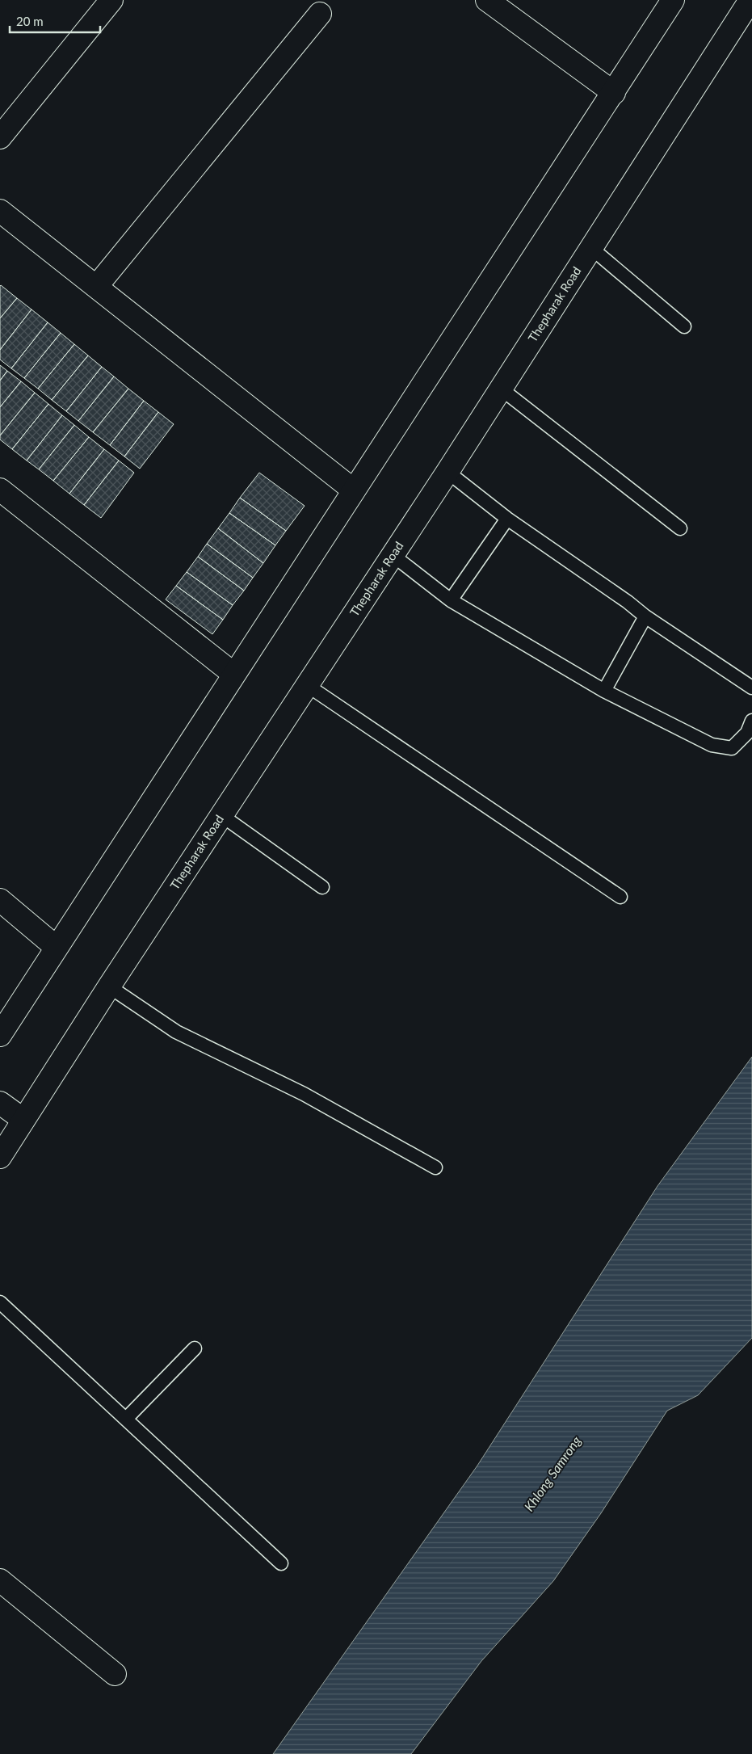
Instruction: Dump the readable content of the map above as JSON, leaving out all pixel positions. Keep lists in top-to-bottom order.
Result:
{
  "streets": {
    "main road": ["Thepharak Road"]
  },
  "water": ["Khlong Samrong"],
  "scale_bar": "20 m"
}
